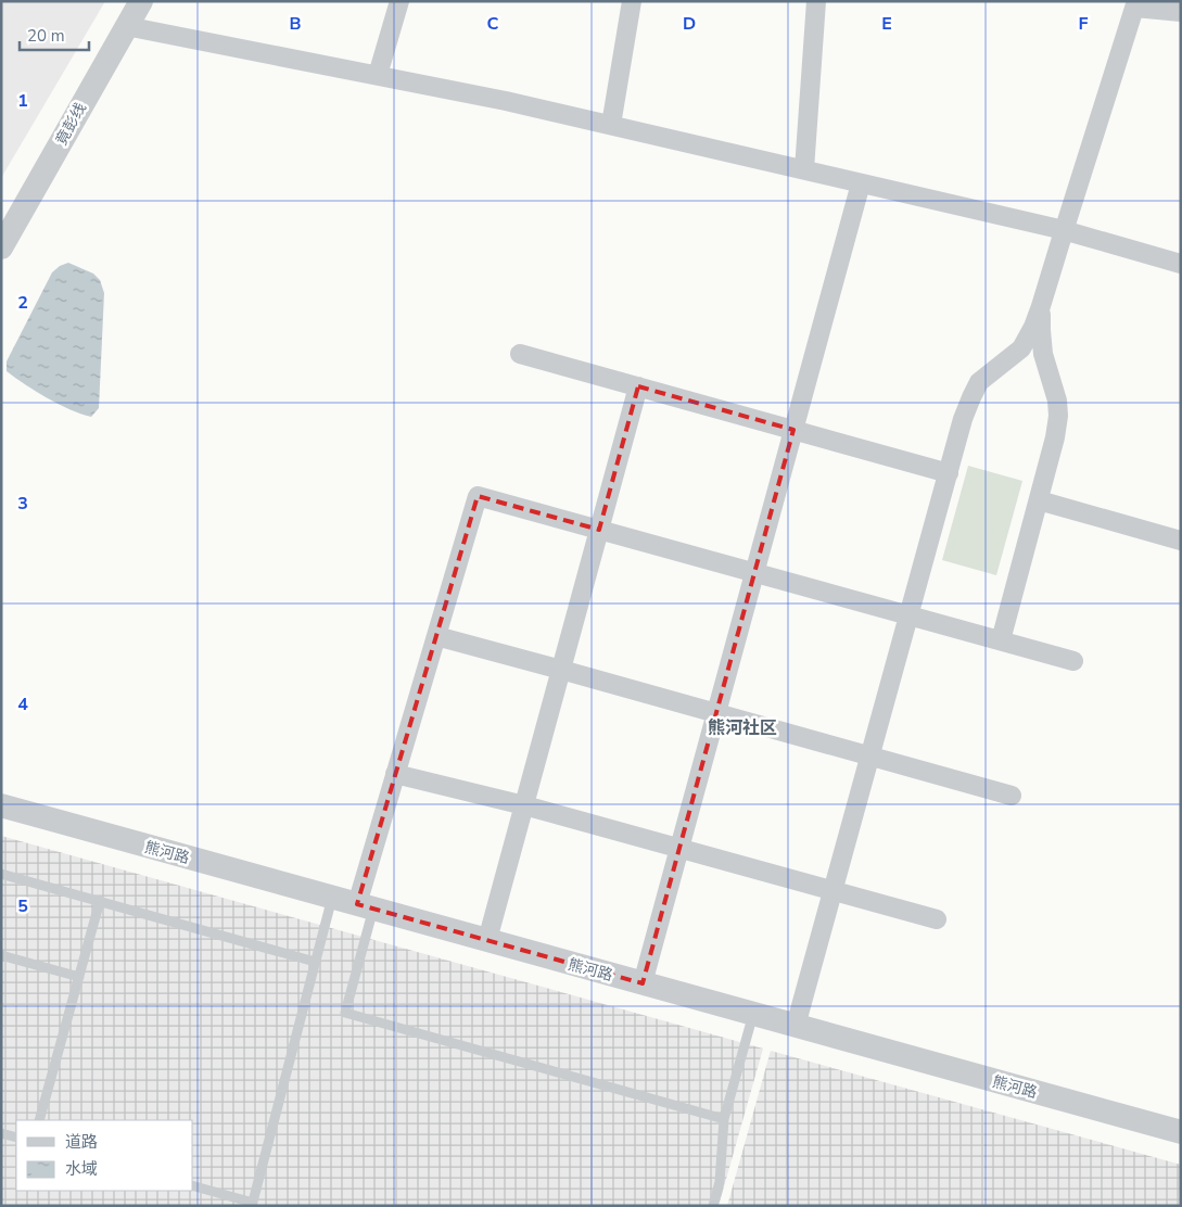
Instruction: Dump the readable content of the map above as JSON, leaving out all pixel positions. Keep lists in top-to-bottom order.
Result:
{
  "streets": {
    "street": ["竟彭线", "熊河路"]
  },
  "districts": ["熊河社区"],
  "legend": ["道路", "水域"],
  "scale_bar": "20 m",
  "grid": {
    "columns": [
      "B",
      "C",
      "D",
      "E",
      "F"
    ],
    "rows": [
      "1",
      "2",
      "3",
      "4",
      "5"
    ]
  }
}
